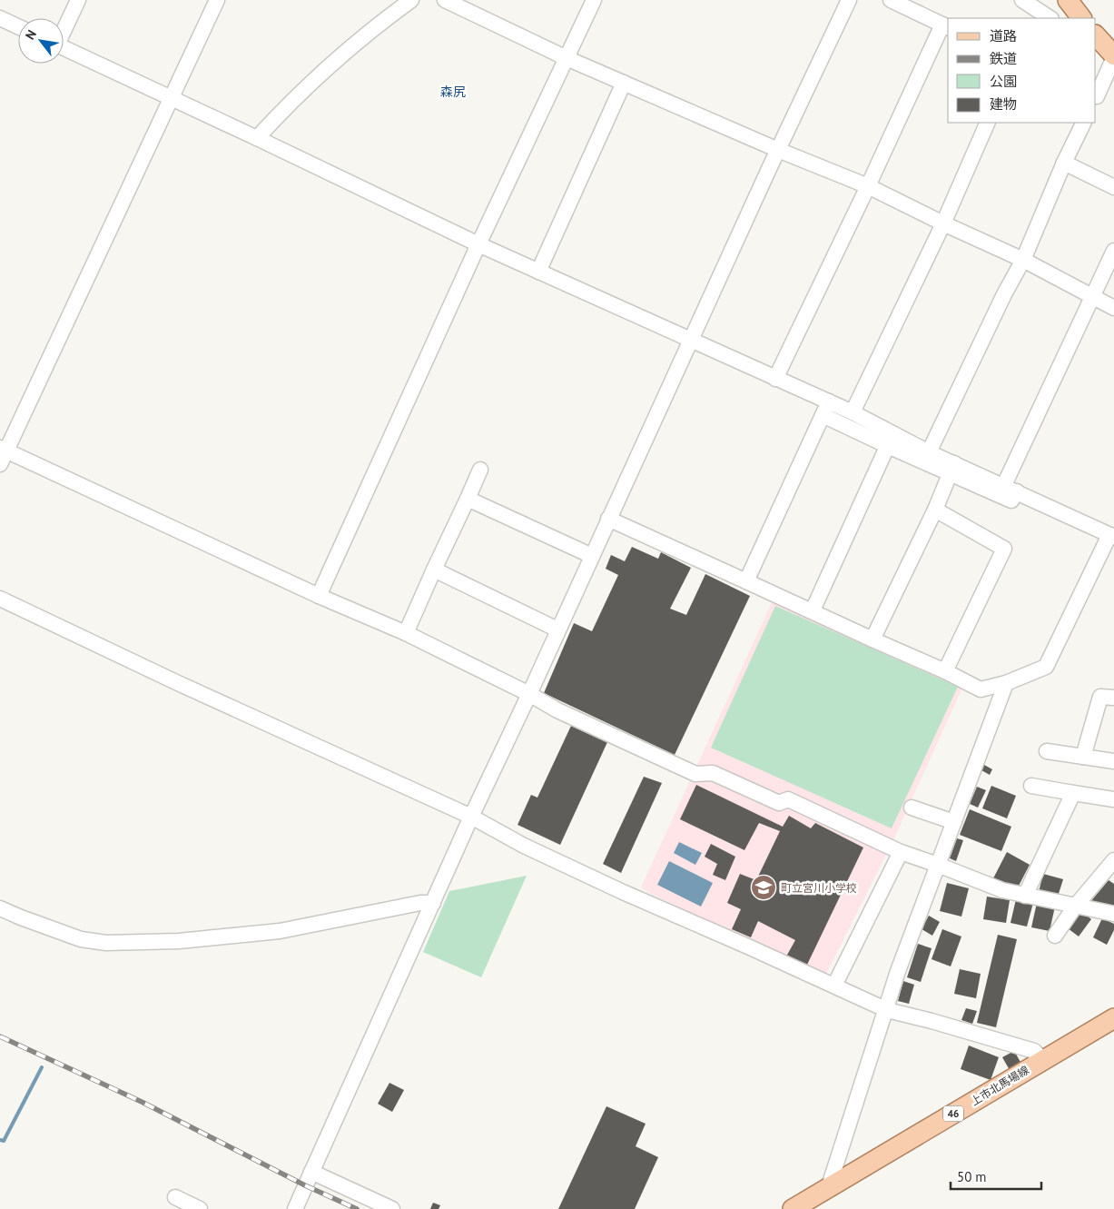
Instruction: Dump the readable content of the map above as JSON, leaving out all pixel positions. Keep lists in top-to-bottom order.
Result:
{
  "streets": {
    "main road": ["上市北馬場線", "46"]
  },
  "districts": ["森尻"],
  "places": {
    "school or university": ["町立宮川小学校"]
  },
  "legend": [
    "道路",
    "鉄道",
    "公園",
    "建物"
  ],
  "scale_bar": "50 m",
  "north": "top left"
}
